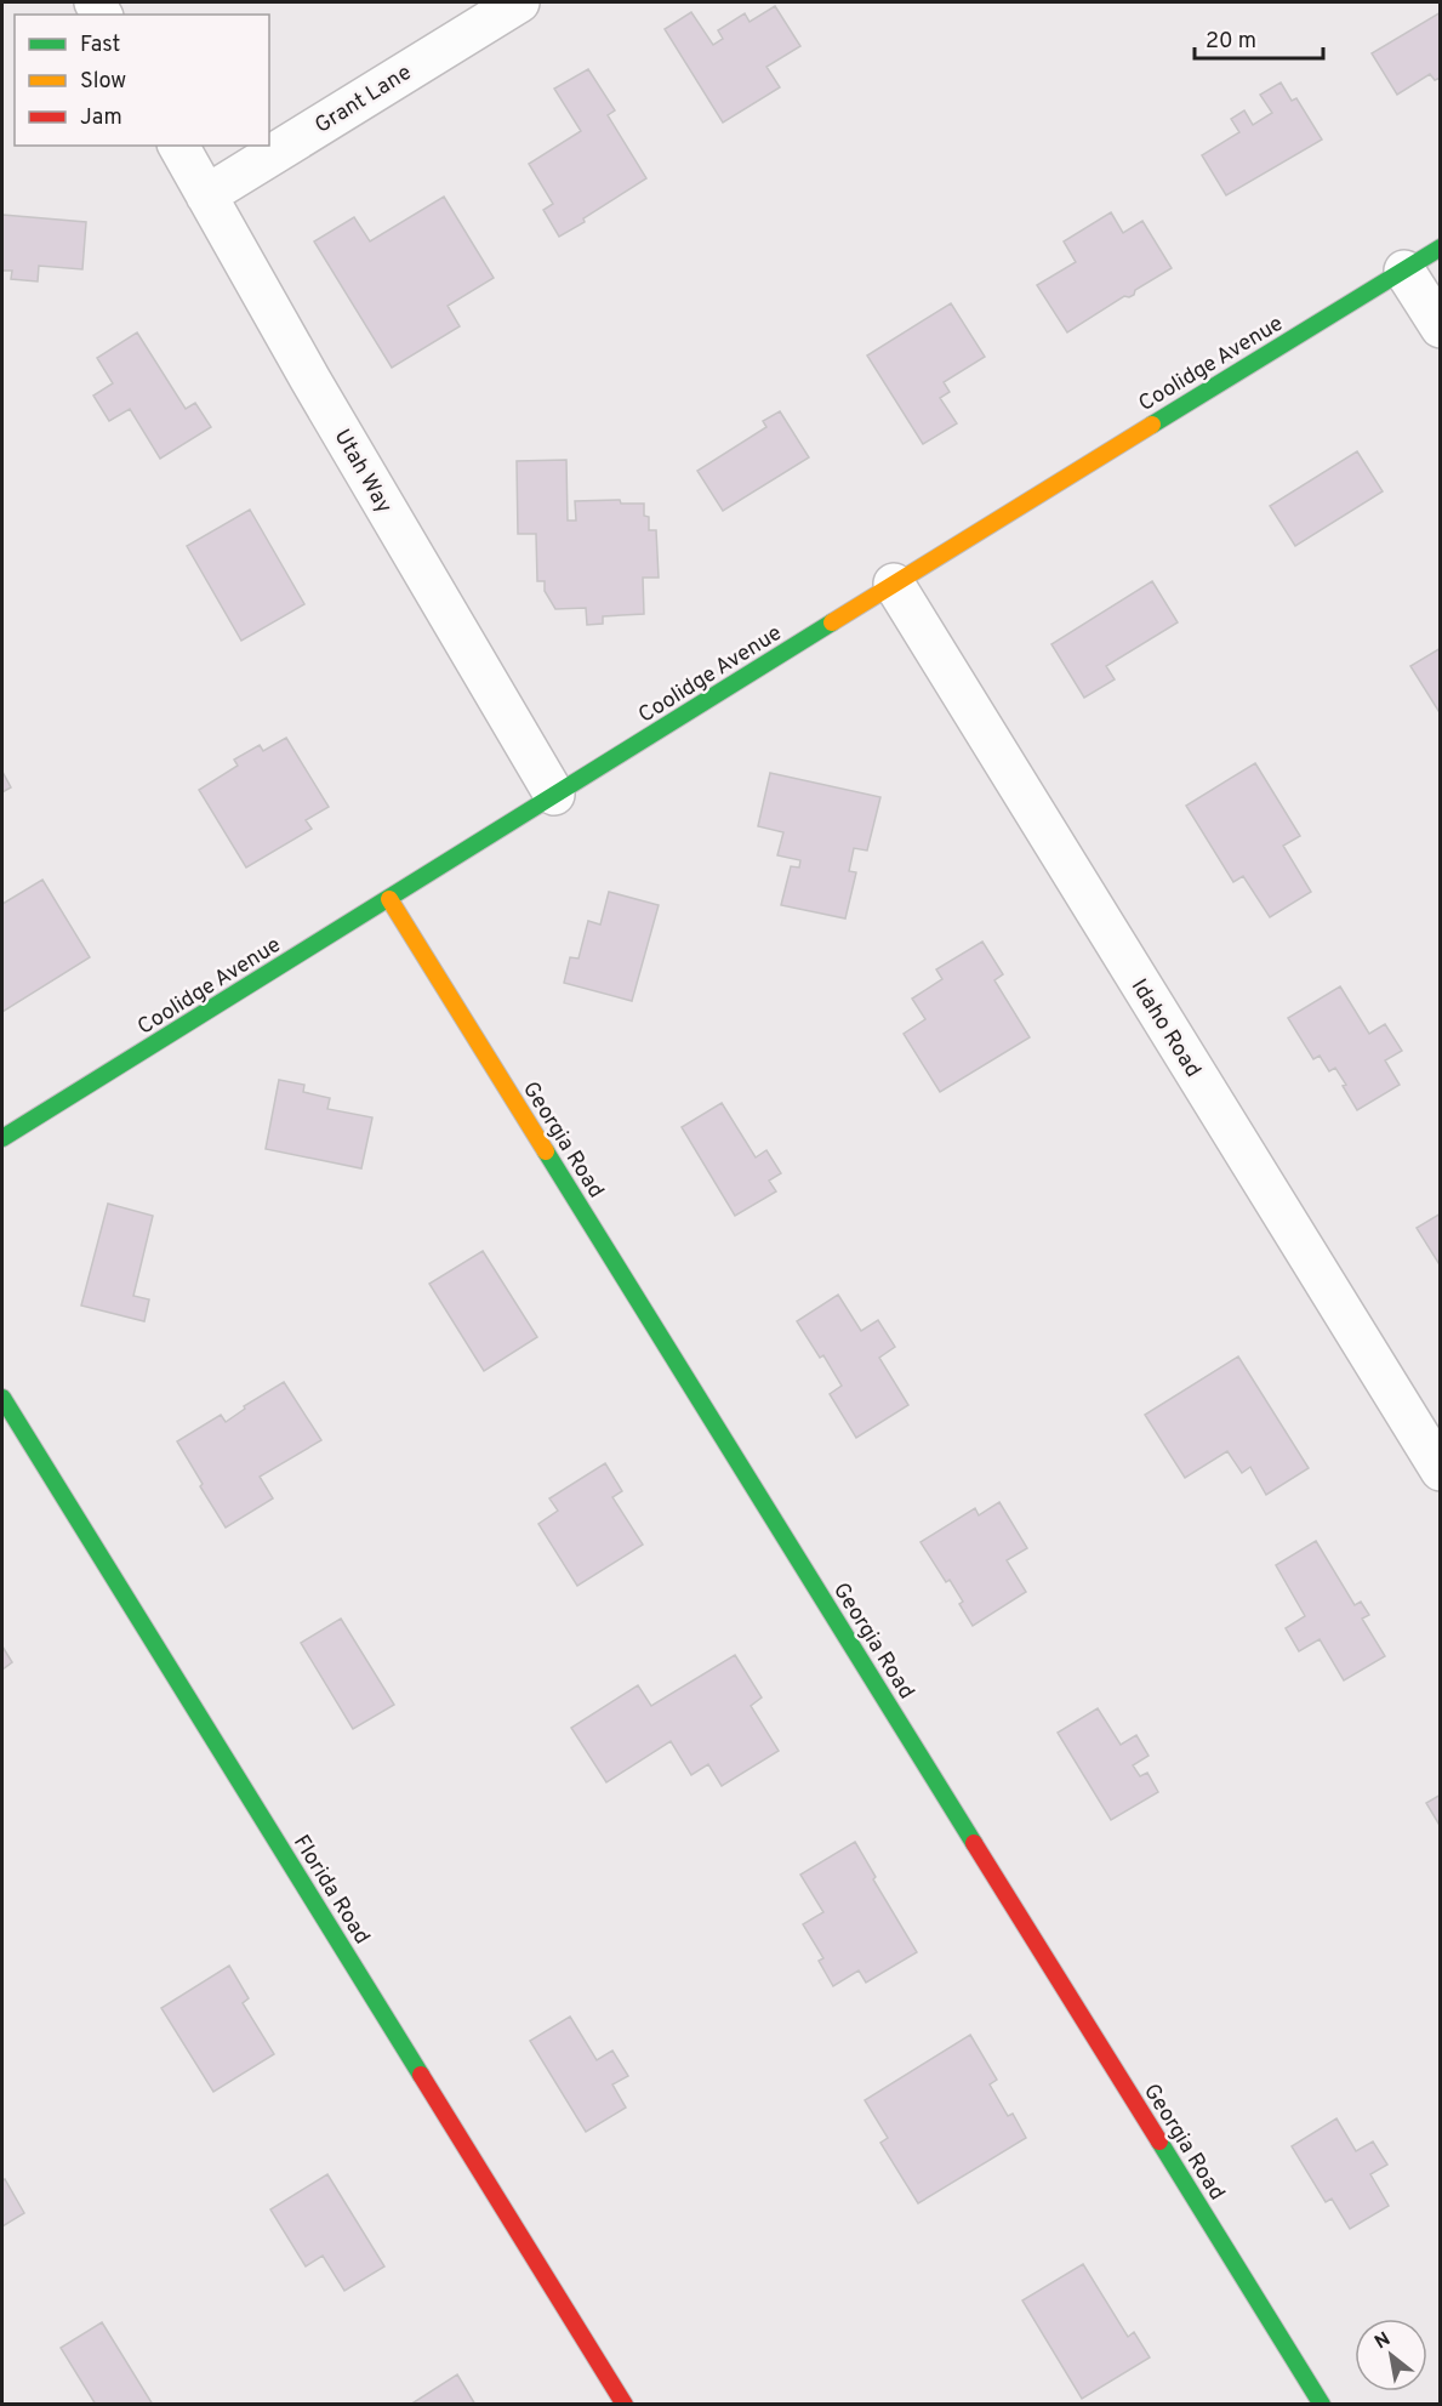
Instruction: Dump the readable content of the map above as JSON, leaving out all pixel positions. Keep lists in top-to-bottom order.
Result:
{
  "streets": {
    "street": [
      "Grant Lane",
      "Coolidge Avenue",
      "Utah Way",
      "Idaho Road",
      "Georgia Road",
      "Florida Road"
    ]
  },
  "crossings": [
    ["Grant Lane", "Utah Way"],
    ["Coolidge Avenue", "Utah Way"],
    ["Coolidge Avenue", "Idaho Road"],
    ["Coolidge Avenue", "Georgia Road"]
  ],
  "legend": ["Fast", "Slow", "Jam"],
  "scale_bar": "20 m",
  "north": "top left"
}
